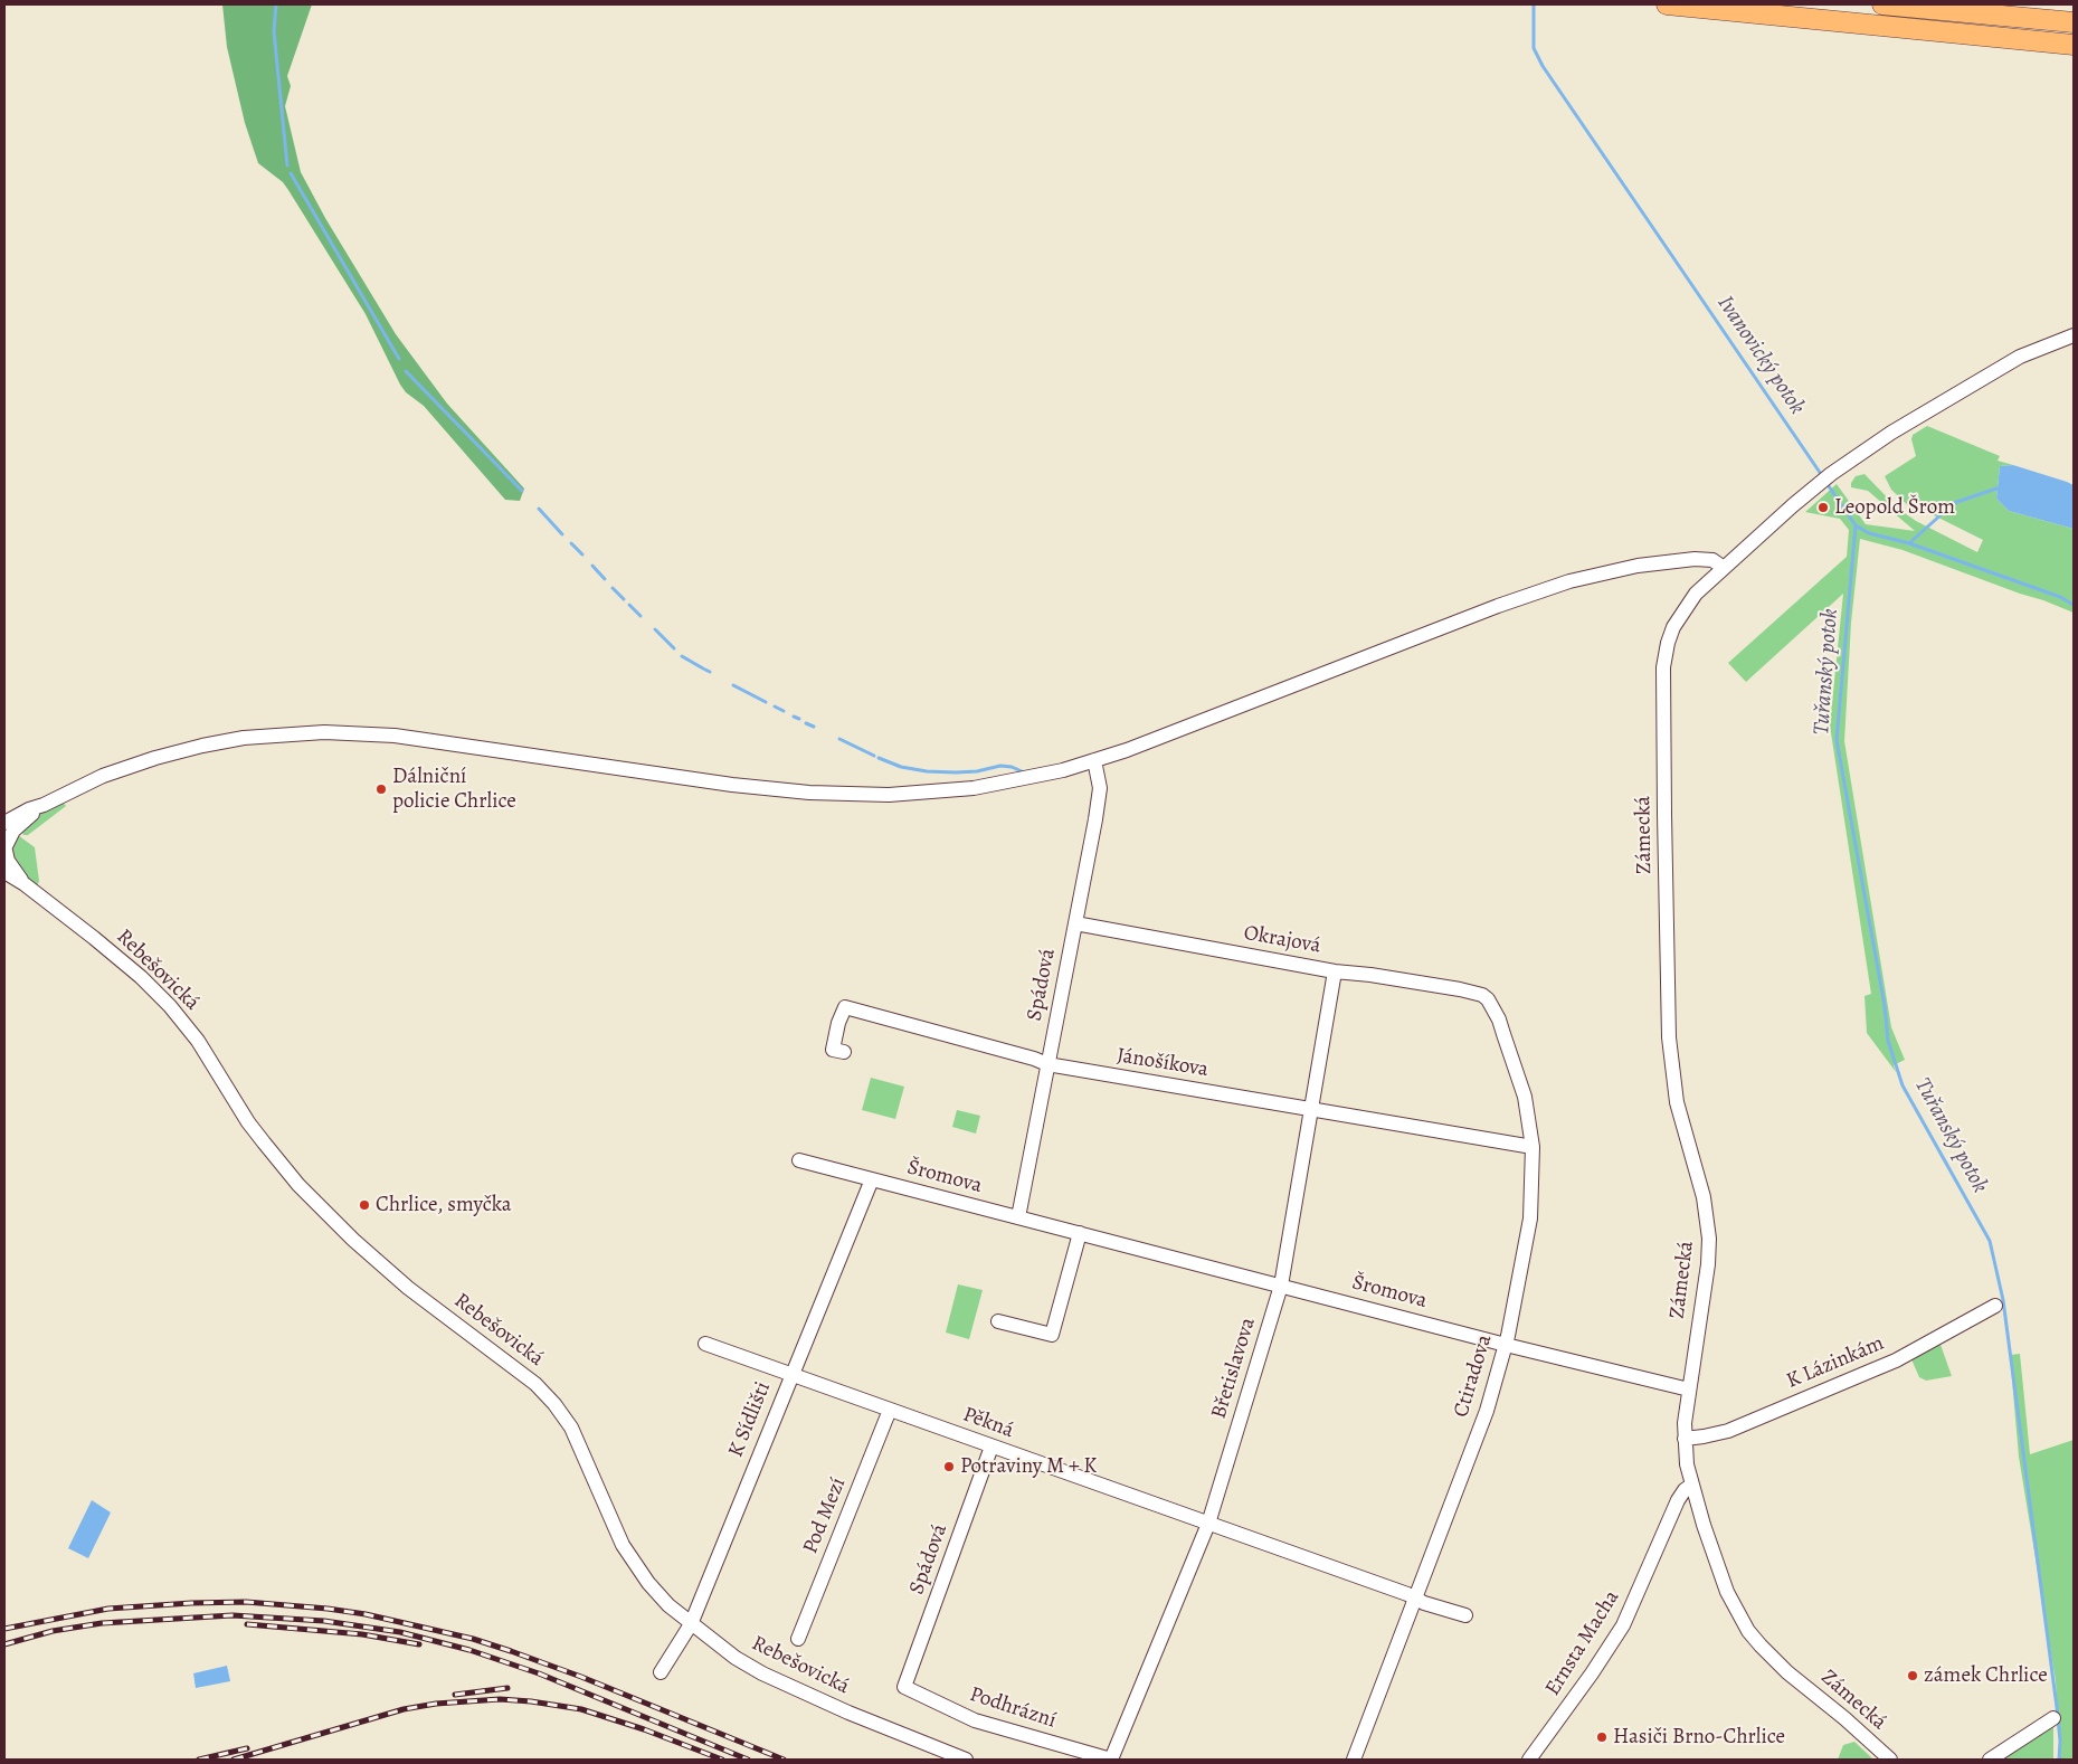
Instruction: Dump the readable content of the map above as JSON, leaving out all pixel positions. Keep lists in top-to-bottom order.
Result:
{
  "streets": {
    "street": [
      "Zámecká",
      "Okrajová",
      "Rebešovická",
      "Spádová",
      "Jánošíkova",
      "Šromova",
      "K Lázinkám",
      "Břetislavova",
      "Ctiradova",
      "K Sídlišti",
      "Pěkná",
      "Pod Mezí",
      "Ernsta Macha",
      "Podhrázní"
    ]
  },
  "crossings": [
    ["Zámecká", "Šromova"],
    ["Zámecká", "K Lázinkám"],
    ["Zámecká", "Ernsta Macha"],
    ["Okrajová", "Spádová"],
    ["Okrajová", "Břetislavova"],
    ["Okrajová", "Ctiradova"],
    ["Rebešovická", "K Sídlišti"],
    ["Spádová", "Jánošíkova"],
    ["Spádová", "Šromova"],
    ["Spádová", "Pěkná"],
    ["Spádová", "Podhrázní"],
    ["Jánošíkova", "Břetislavova"],
    ["Jánošíkova", "Ctiradova"],
    ["Šromova", "Břetislavova"],
    ["Šromova", "Ctiradova"],
    ["Šromova", "K Sídlišti"],
    ["Břetislavova", "Pěkná"],
    ["Břetislavova", "Podhrázní"],
    ["Ctiradova", "Pěkná"],
    ["K Sídlišti", "Pěkná"],
    ["Pěkná", "Pod Mezí"]
  ],
  "water": ["Ivanovický potok", "Tuřanský potok"],
  "places": [
    "Leopold Šrom",
    "Dálniční policie Chrlice",
    "Chrlice, smyčka",
    "Potraviny M + K",
    "zámek Chrlice",
    "Hasiči Brno-Chrlice"
  ]
}
